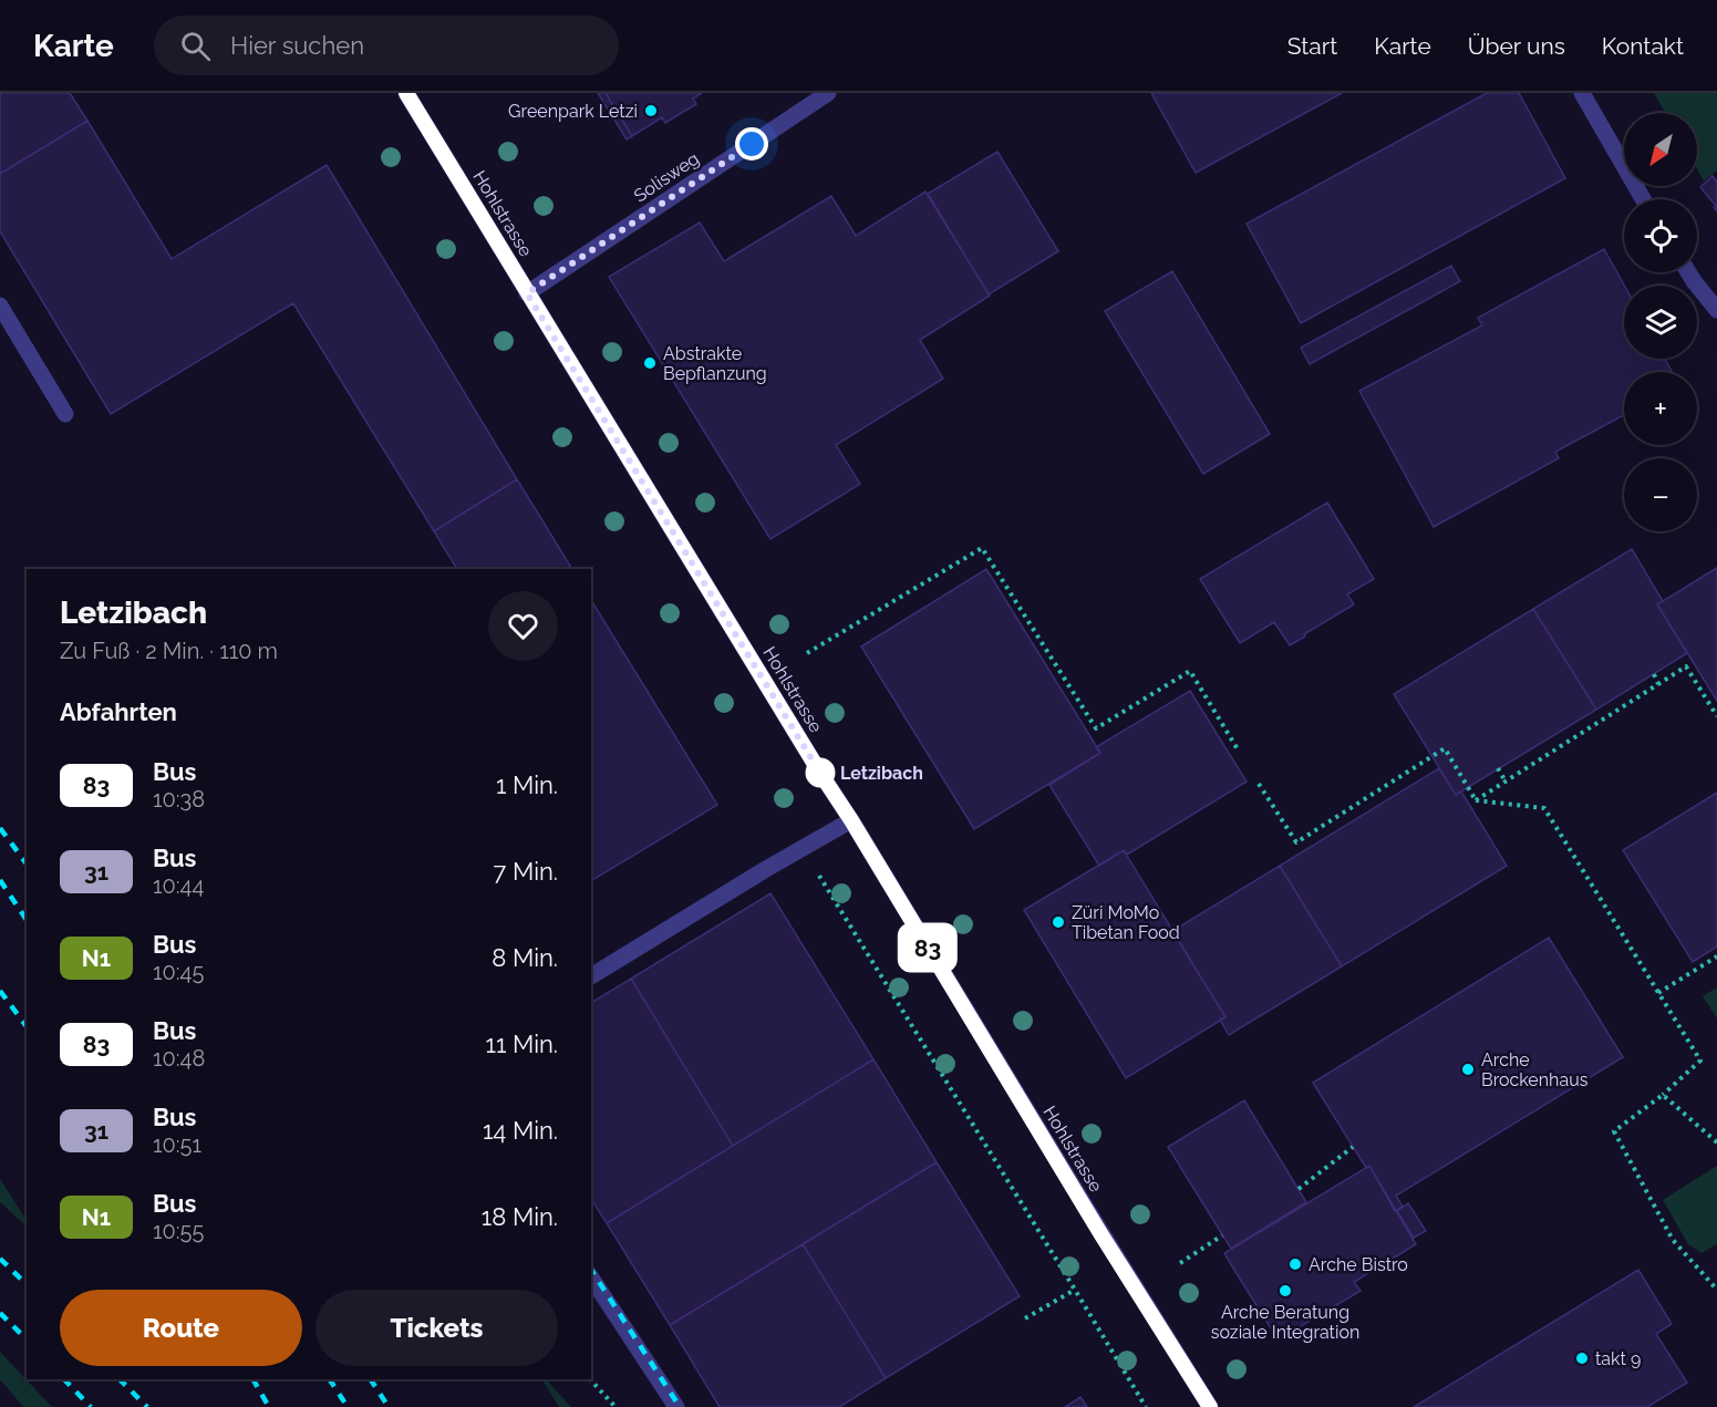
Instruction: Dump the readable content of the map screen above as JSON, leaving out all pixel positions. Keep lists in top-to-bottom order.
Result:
{
  "streets": {
    "street": ["Solisweg", "Hohlstrasse"]
  },
  "crossings": [
    ["Solisweg", "Hohlstrasse"]
  ],
  "places": [
    "Greenpark Letzi",
    "Abstrakte Bepflanzung",
    "Letzibach",
    "Züri MoMo Tibetan Food",
    "Arche Brockenhaus",
    "Arche Bistro",
    "Arche Beratung soziale Integration",
    "takt 9"
  ],
  "lines": ["bus line 83"],
  "north": "bottom left",
  "page": {
    "header": "Karte",
    "search": "Hier suchen",
    "nav": [
      "Start",
      "Karte",
      "Über uns",
      "Kontakt"
    ],
    "on_map": "83",
    "map_buttons": ["+", "−"],
    "heading": [
      ["Letzibach", "Zu Fuß · 2 Min. · 110 m"],
      "Abfahrten"
    ],
    "list": [
      {
        "mark": "83",
        "name": "Bus",
        "note": "10:38",
        "value": "1 Min."
      },
      {
        "mark": "31",
        "name": "Bus",
        "note": "10:44",
        "value": "7 Min."
      },
      {
        "mark": "N1",
        "name": "Bus",
        "note": "10:45",
        "value": "8 Min."
      },
      {
        "mark": "83",
        "name": "Bus",
        "note": "10:48",
        "value": "11 Min."
      },
      {
        "mark": "31",
        "name": "Bus",
        "note": "10:51",
        "value": "14 Min."
      },
      {
        "mark": "N1",
        "name": "Bus",
        "note": "10:55",
        "value": "18 Min."
      }
    ],
    "buttons": ["Route", "Tickets"]
  }
}
